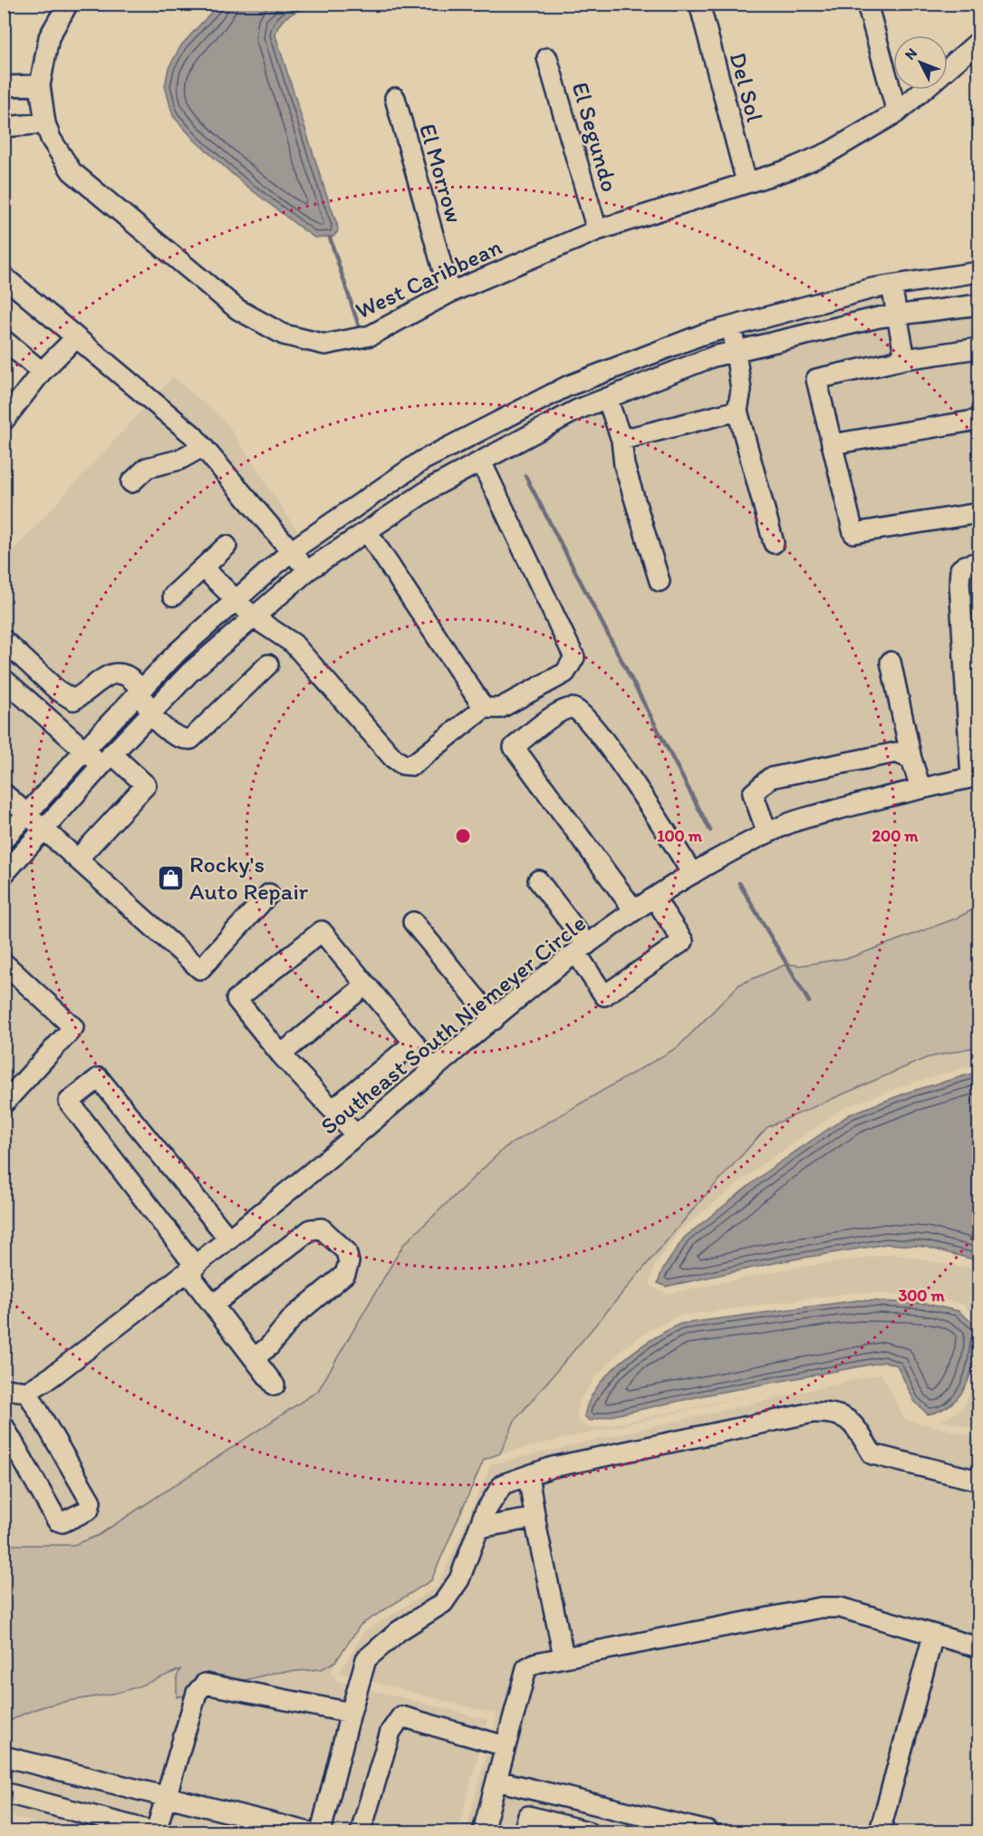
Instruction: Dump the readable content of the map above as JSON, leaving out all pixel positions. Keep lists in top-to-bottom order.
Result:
{
  "streets": {
    "street": [
      "Del Sol",
      "El Segundo",
      "El Morrow",
      "West Caribbean",
      "Southeast South Niemeyer Circle"
    ]
  },
  "crossings": [
    ["Del Sol", "West Caribbean"],
    ["El Segundo", "West Caribbean"],
    ["El Morrow", "West Caribbean"]
  ],
  "places": {
    "shop": ["Rocky's Auto Repair"]
  },
  "north": "top left",
  "rings": ["100 m", "200 m", "300 m"]
}
